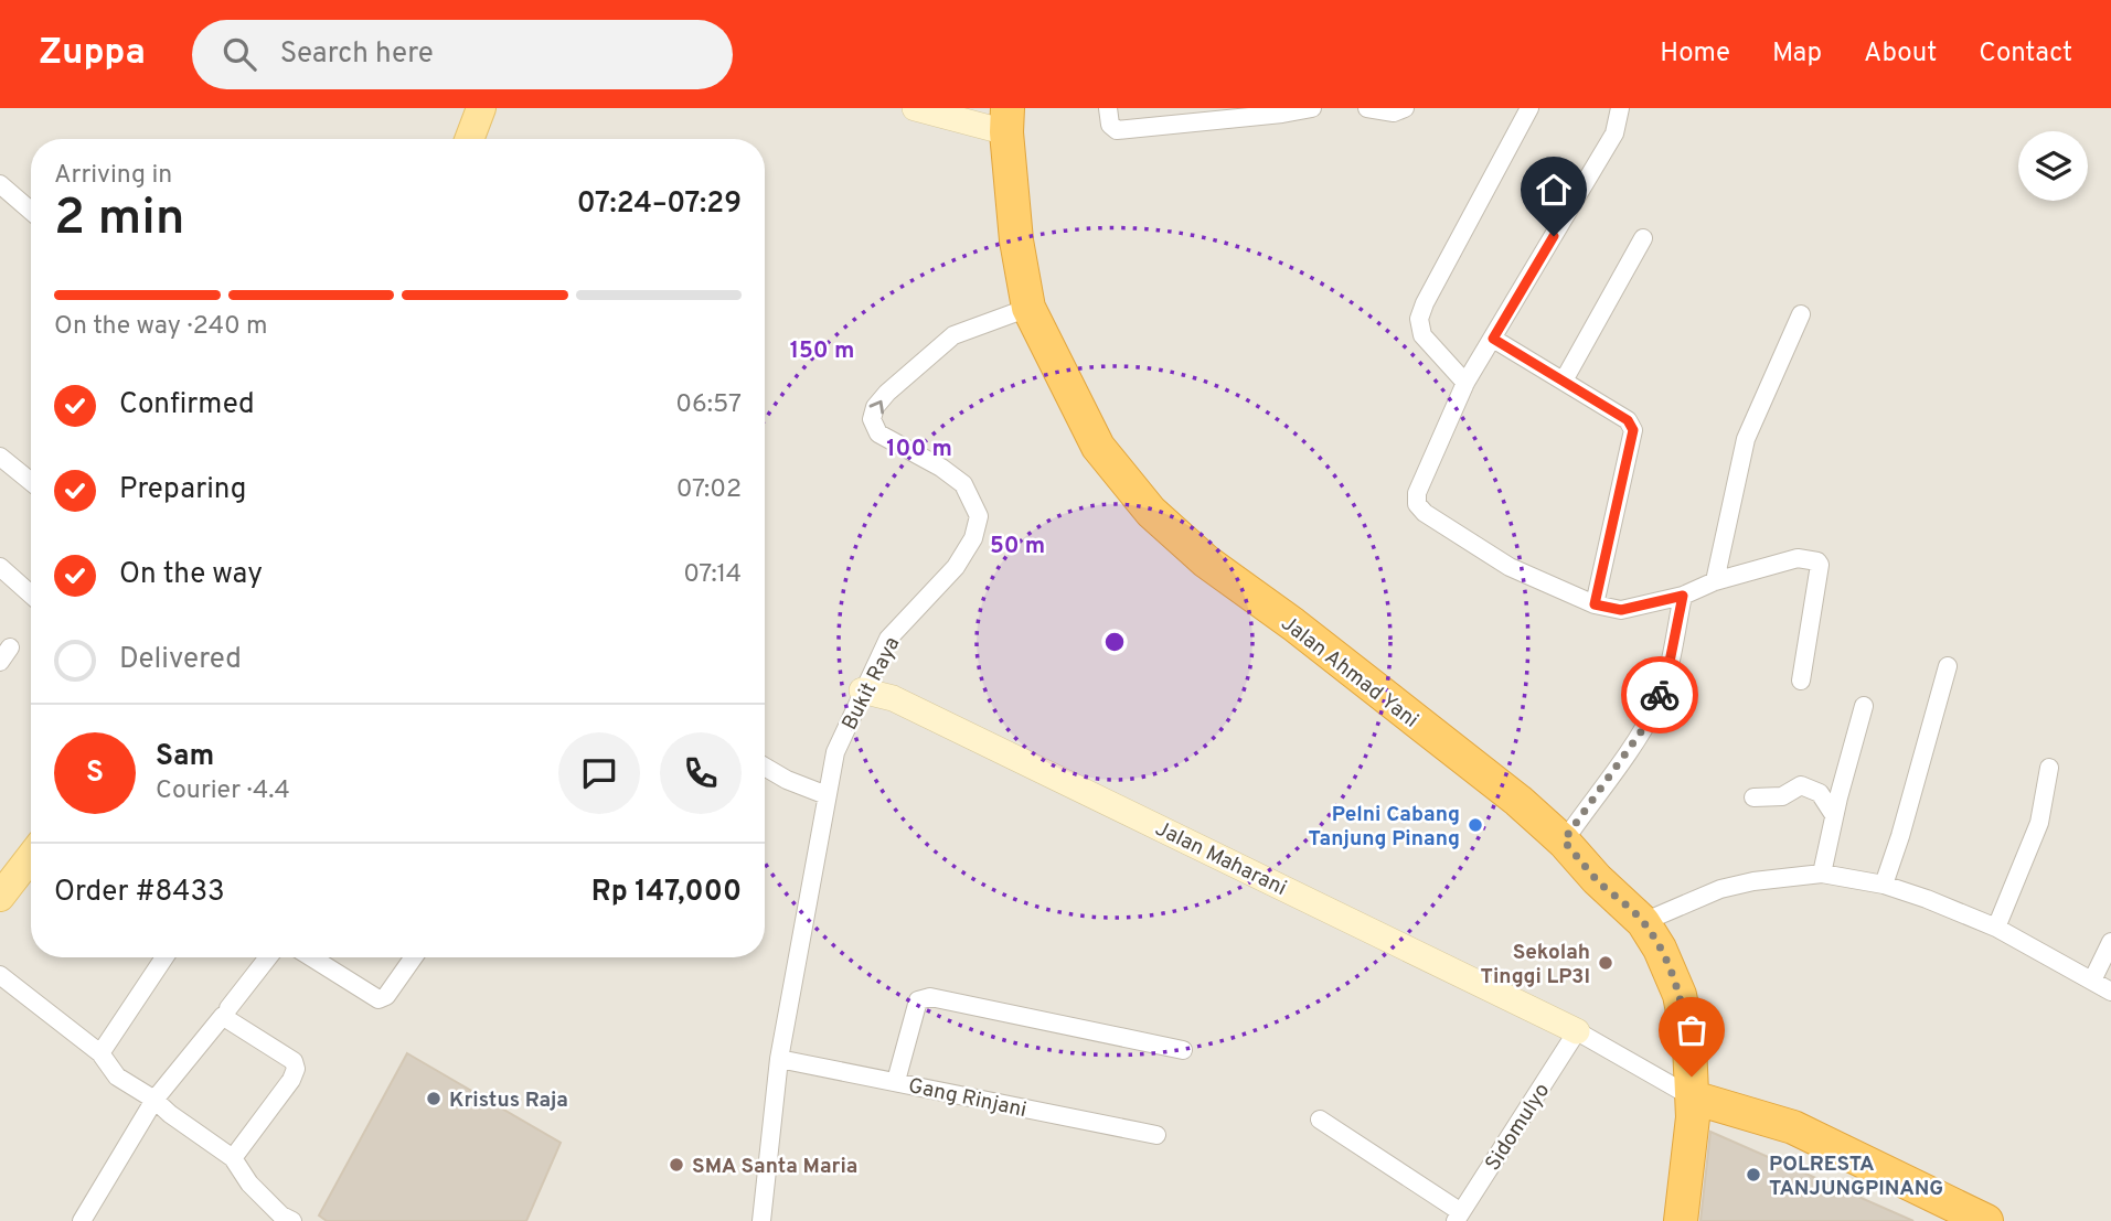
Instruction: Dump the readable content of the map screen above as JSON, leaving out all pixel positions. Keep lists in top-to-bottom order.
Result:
{
  "streets": {
    "highway": ["Jalan Ahmad Yani"],
    "street": [
      "Bukit Raya",
      "Jalan Maharani",
      "Gang Rinjani",
      "Sidomulyo"
    ]
  },
  "crossings": [
    ["Jalan Ahmad Yani", "Bukit Raya"],
    ["Bukit Raya", "Jalan Maharani"],
    ["Bukit Raya", "Gang Rinjani"],
    ["Jalan Maharani", "Sidomulyo"]
  ],
  "places": [
    "Pelni Cabang Tanjung Pinang",
    "Sekolah Tinggi LP3I",
    "Kristus Raja",
    "SMA Santa Maria",
    "POLRESTA TANJUNGPINANG"
  ],
  "page": {
    "header": "Zuppa",
    "search": "Search here",
    "nav": [
      "Home",
      "Map",
      "About",
      "Contact"
    ],
    "heading": ["2 min", "Arriving in", "07:24–07:29"],
    "panel": [
      "Sam",
      "Courier · 4.4",
      "Order #8433",
      "Rp 147,000"
    ],
    "bar": "On the way · 240 m",
    "list": [
      ["Confirmed", "06:57"],
      ["Preparing", "07:02"],
      ["On the way", "07:14"],
      "Delivered"
    ],
    "round": "S"
  },
  "rings": ["150 m", "100 m", "50 m"]
}
